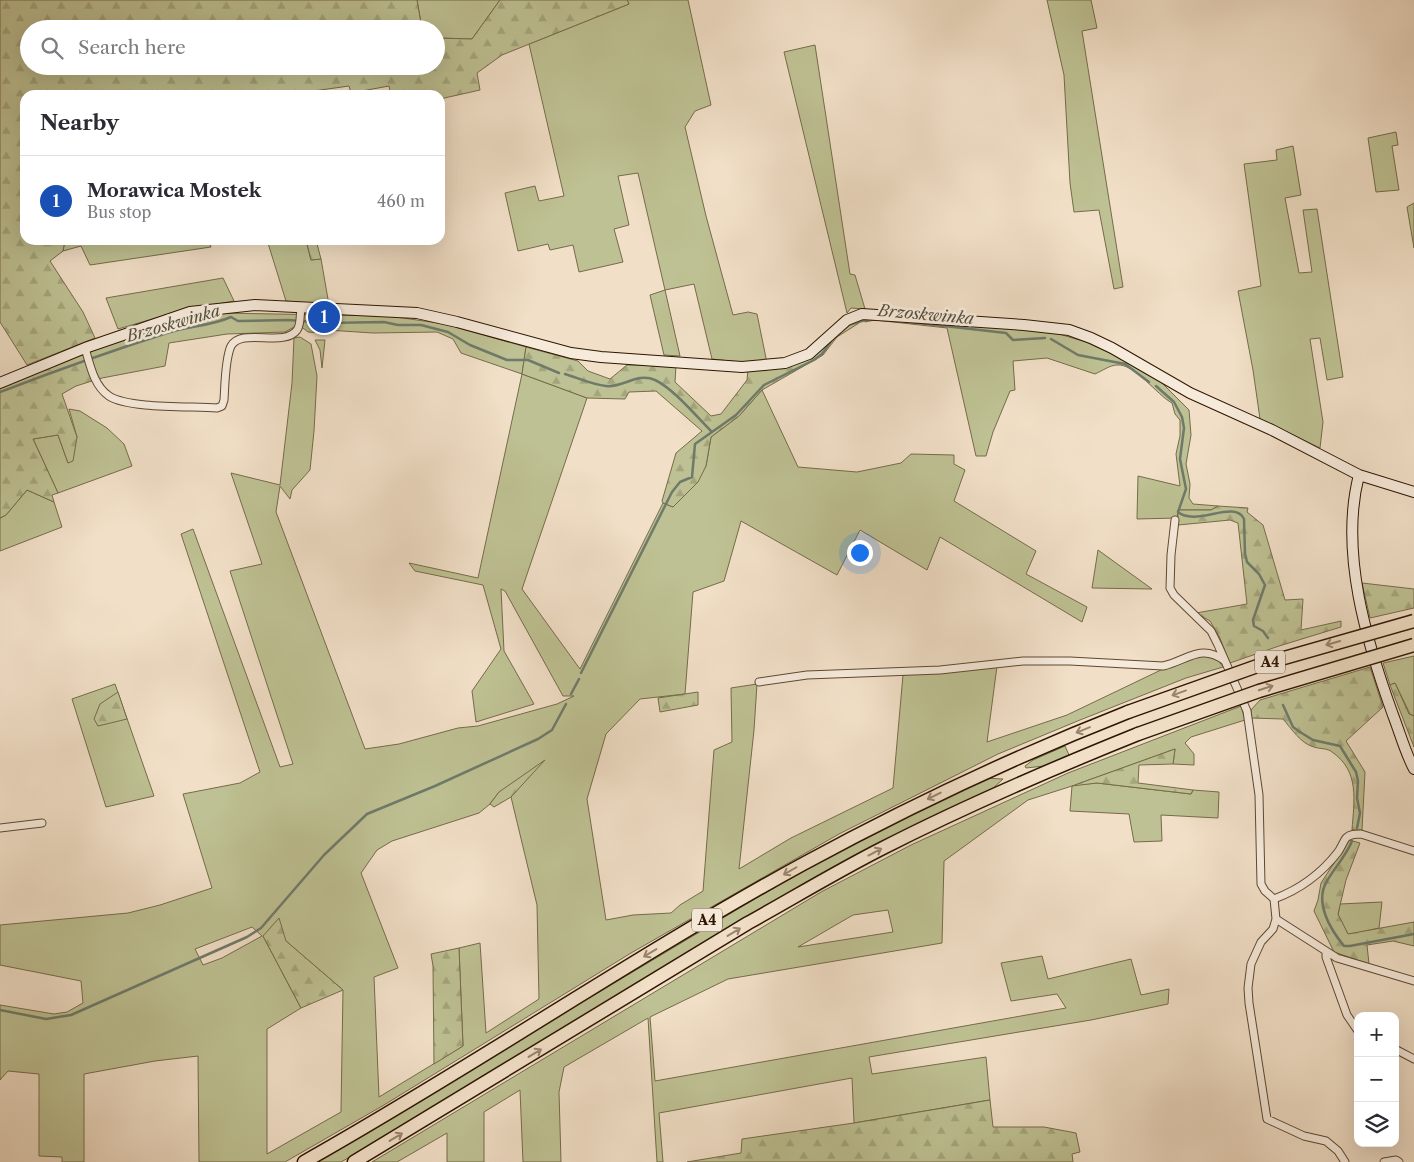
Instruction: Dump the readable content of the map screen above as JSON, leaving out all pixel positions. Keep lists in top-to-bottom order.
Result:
{
  "streets": {
    "highway": ["A4"]
  },
  "water": ["Brzoskwinka"],
  "page": {
    "search": "Search here",
    "heading": "Nearby",
    "list": [
      {
        "mark": "1",
        "name": "Morawica Mostek",
        "note": "Bus stop",
        "value": "460 m"
      }
    ],
    "pins": "1",
    "map_buttons": ["+", "−"]
  }
}
